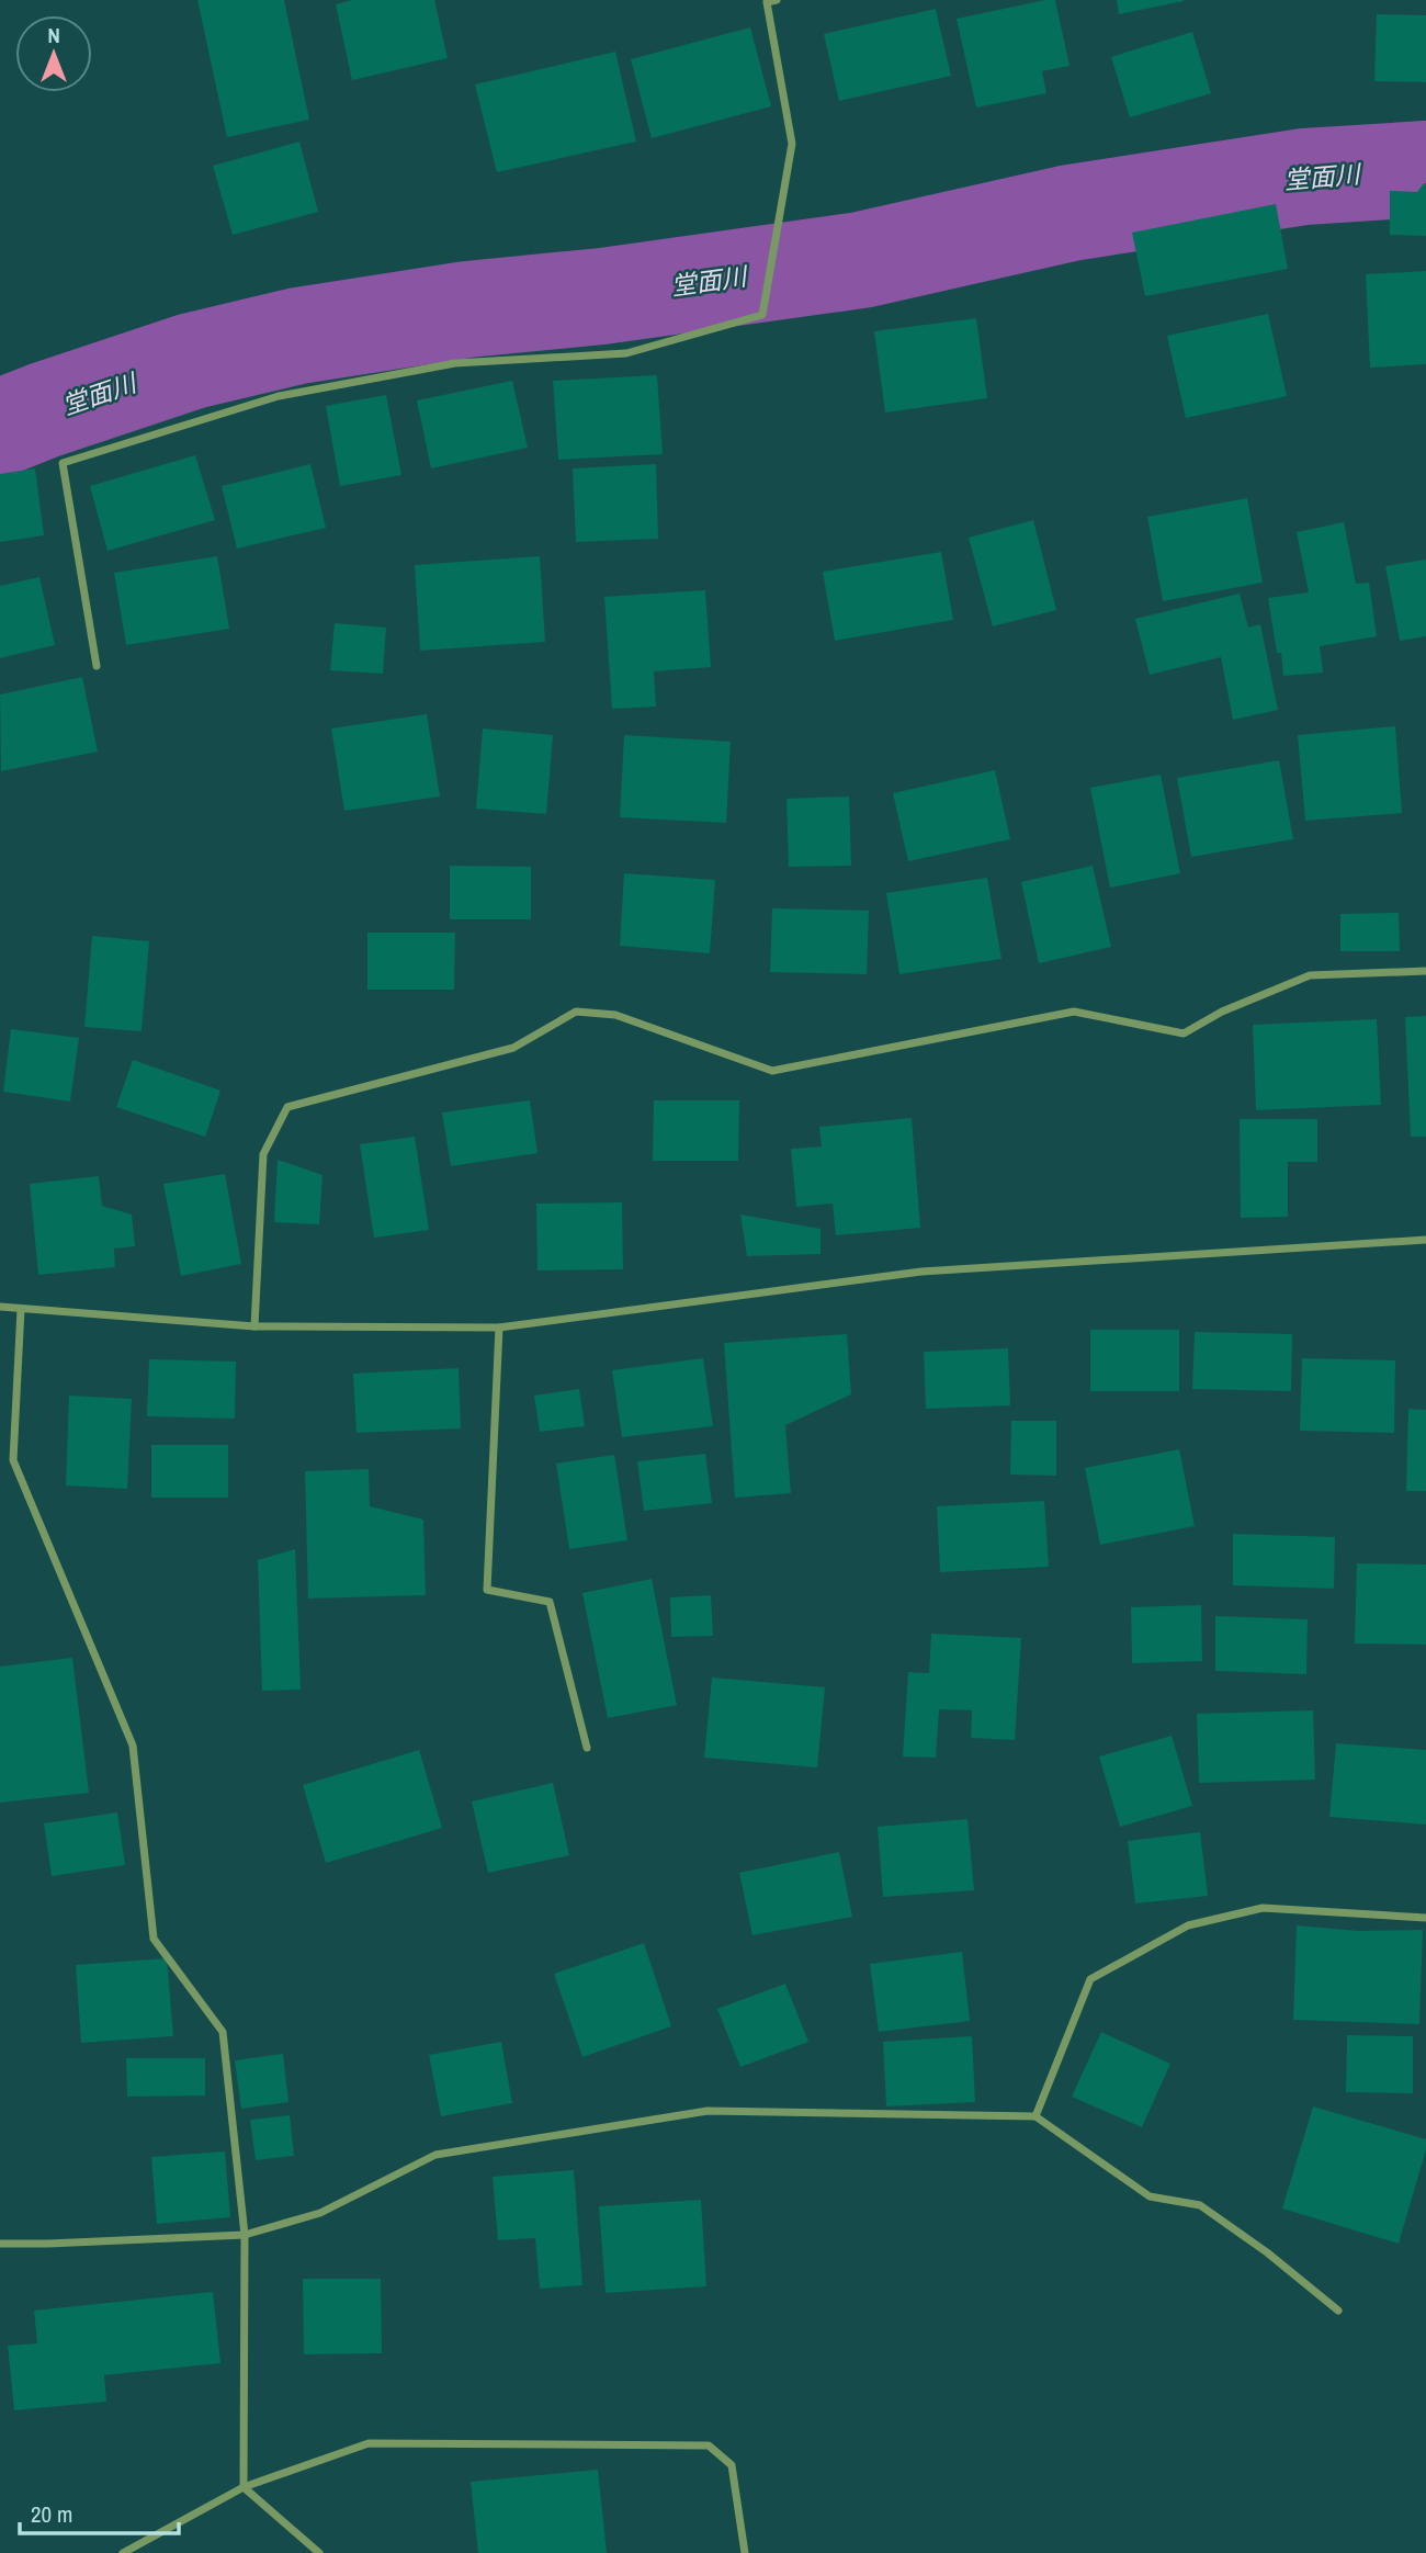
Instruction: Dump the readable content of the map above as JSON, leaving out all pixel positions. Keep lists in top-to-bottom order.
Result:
{
  "water": ["堂面川"],
  "scale_bar": "20 m",
  "north": "top"
}
